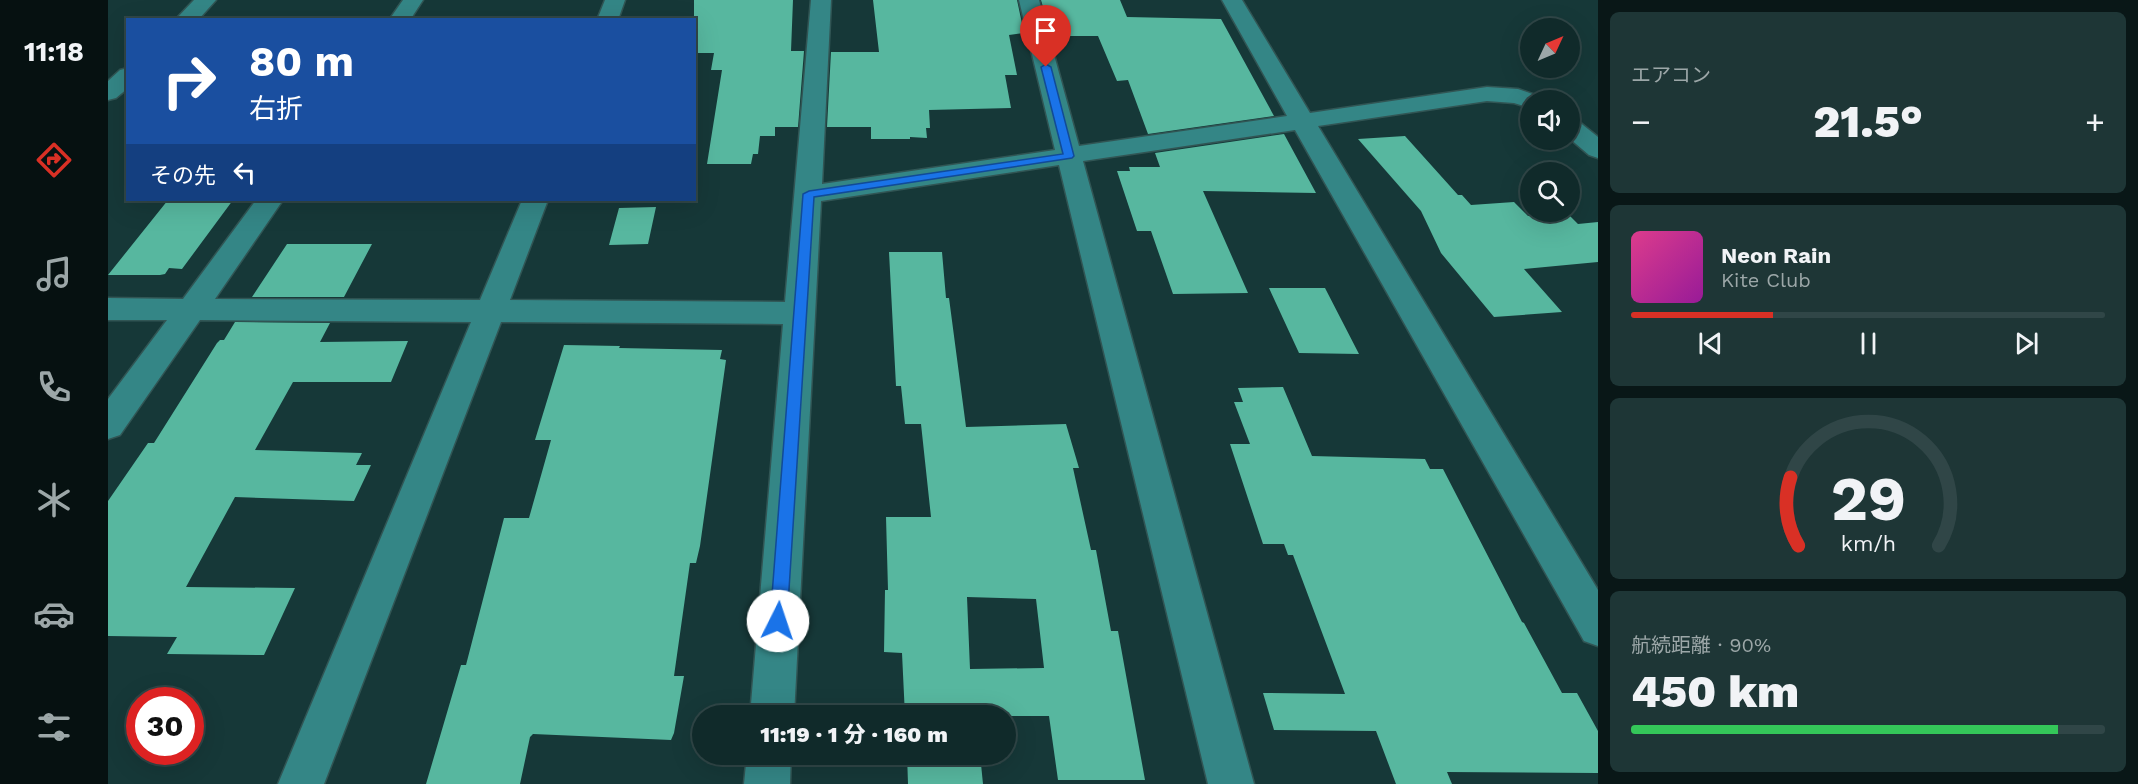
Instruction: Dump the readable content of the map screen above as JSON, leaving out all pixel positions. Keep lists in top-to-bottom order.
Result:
{
  "north": "top right",
  "page": {
    "tabs": "11:18",
    "tile": [
      "エアコン",
      ["航続距離 · 90%", "450 km"]
    ],
    "turn": ["80 m", "右折"],
    "heat": ["−", "21.5°", "+"],
    "then": "その先",
    "song": ["Neon Rain", "Kite Club"],
    "limit": "30",
    "trip": "11:19 · 1 分 · 160 m",
    "gauge": ["29", "km/h"]
  }
}
